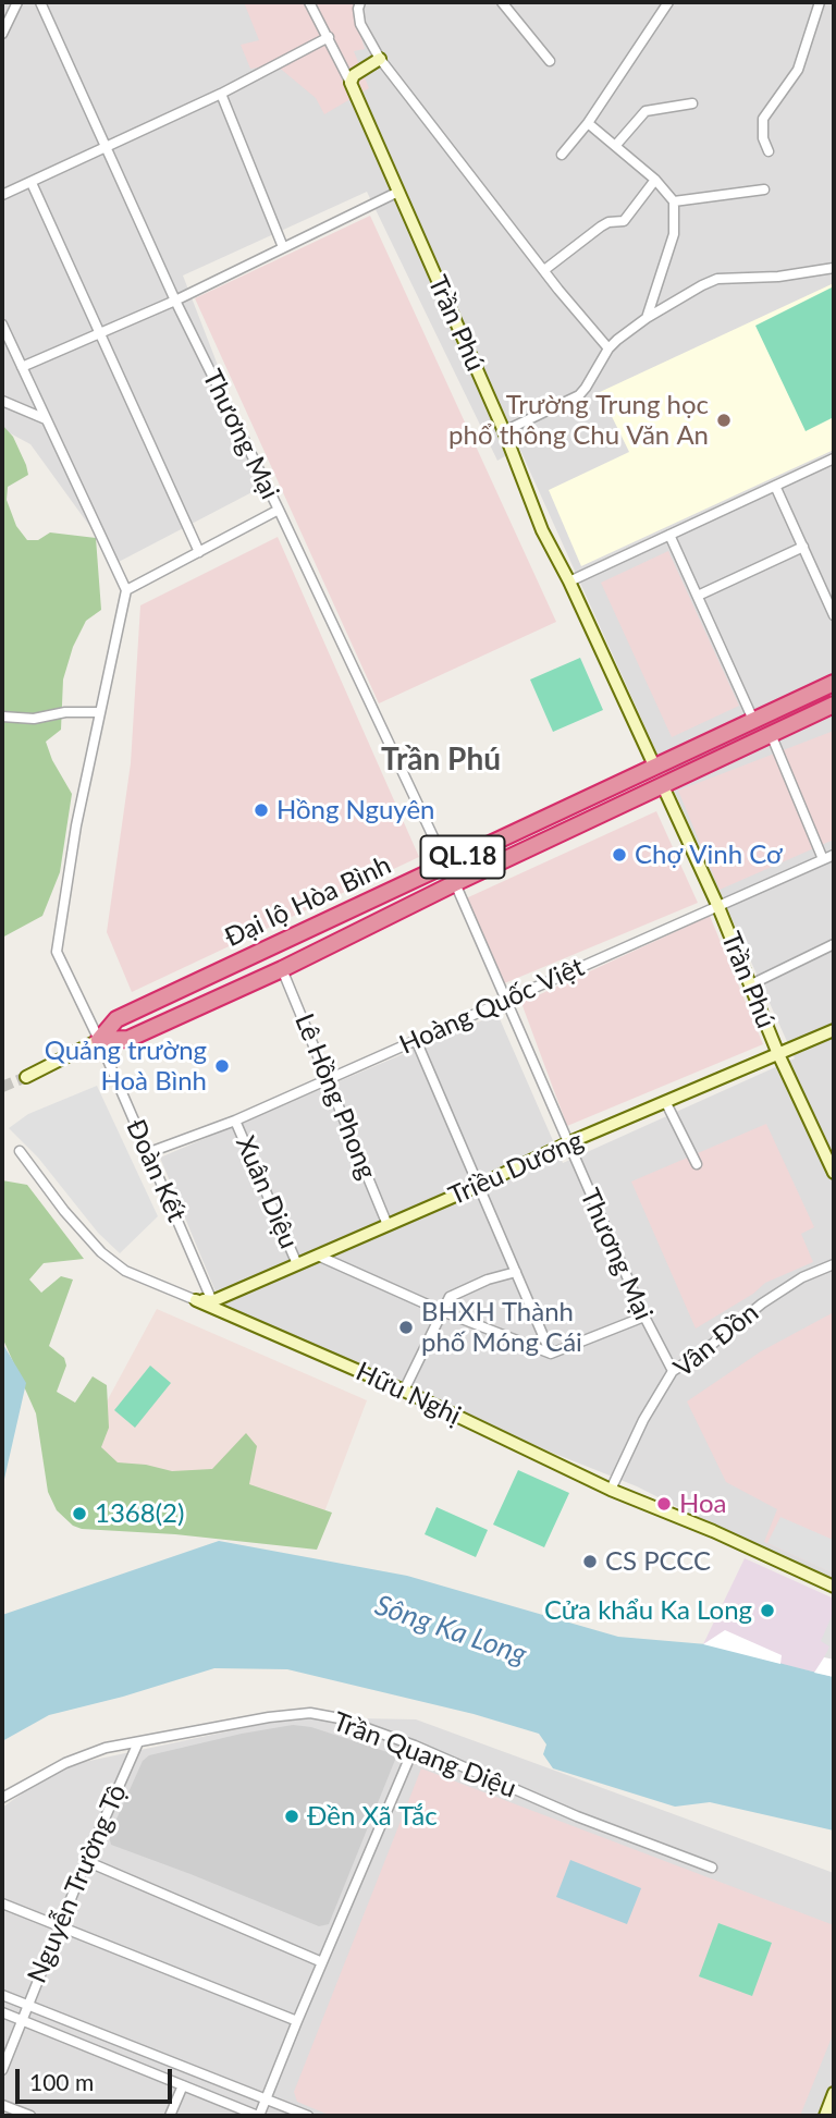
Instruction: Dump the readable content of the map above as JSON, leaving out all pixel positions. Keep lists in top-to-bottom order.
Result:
{
  "streets": {
    "highway": ["QL.18", "Đại lộ Hòa Bình"],
    "street": [
      "Trần Phú",
      "Thương Mại",
      "Hoàng Quốc Việt",
      "Lê Hồng Phong",
      "Triều Dương",
      "Đoàn Kết",
      "Xuân Diệu",
      "Vân Đồn",
      "Hữu Nghị",
      "Trần Quang Diệu",
      "Nguyễn Trường Tộ"
    ]
  },
  "crossings": [
    ["Trần Phú", "Đại lộ Hòa Bình"],
    ["Trần Phú", "Hoàng Quốc Việt"],
    ["Trần Phú", "Triều Dương"],
    ["Thương Mại", "Đại lộ Hòa Bình"],
    ["Thương Mại", "Hoàng Quốc Việt"],
    ["Thương Mại", "Triều Dương"],
    ["Thương Mại", "Vân Đồn"],
    ["Đại lộ Hòa Bình", "Lê Hồng Phong"],
    ["Đại lộ Hòa Bình", "Đoàn Kết"],
    ["Hoàng Quốc Việt", "Lê Hồng Phong"],
    ["Hoàng Quốc Việt", "Đoàn Kết"],
    ["Hoàng Quốc Việt", "Xuân Diệu"],
    ["Lê Hồng Phong", "Triều Dương"],
    ["Triều Dương", "Đoàn Kết"],
    ["Triều Dương", "Xuân Diệu"],
    ["Triều Dương", "Hữu Nghị"],
    ["Vân Đồn", "Hữu Nghị"],
    ["Trần Quang Diệu", "Nguyễn Trường Tộ"]
  ],
  "districts": ["Trần Phú"],
  "water": ["Sông Ka Long"],
  "places": [
    "Trường Trung học phổ thông Chu Văn An",
    "Hồng Nguyên",
    "Chợ Vinh Cơ",
    "Quảng trường Hoà Bình",
    "BHXH Thành phố Móng Cái",
    "Hoa",
    "1368(2)",
    "CS PCCC",
    "Cửa khẩu Ka Long",
    "Đền Xã Tắc"
  ],
  "scale_bar": "100 m"
}
